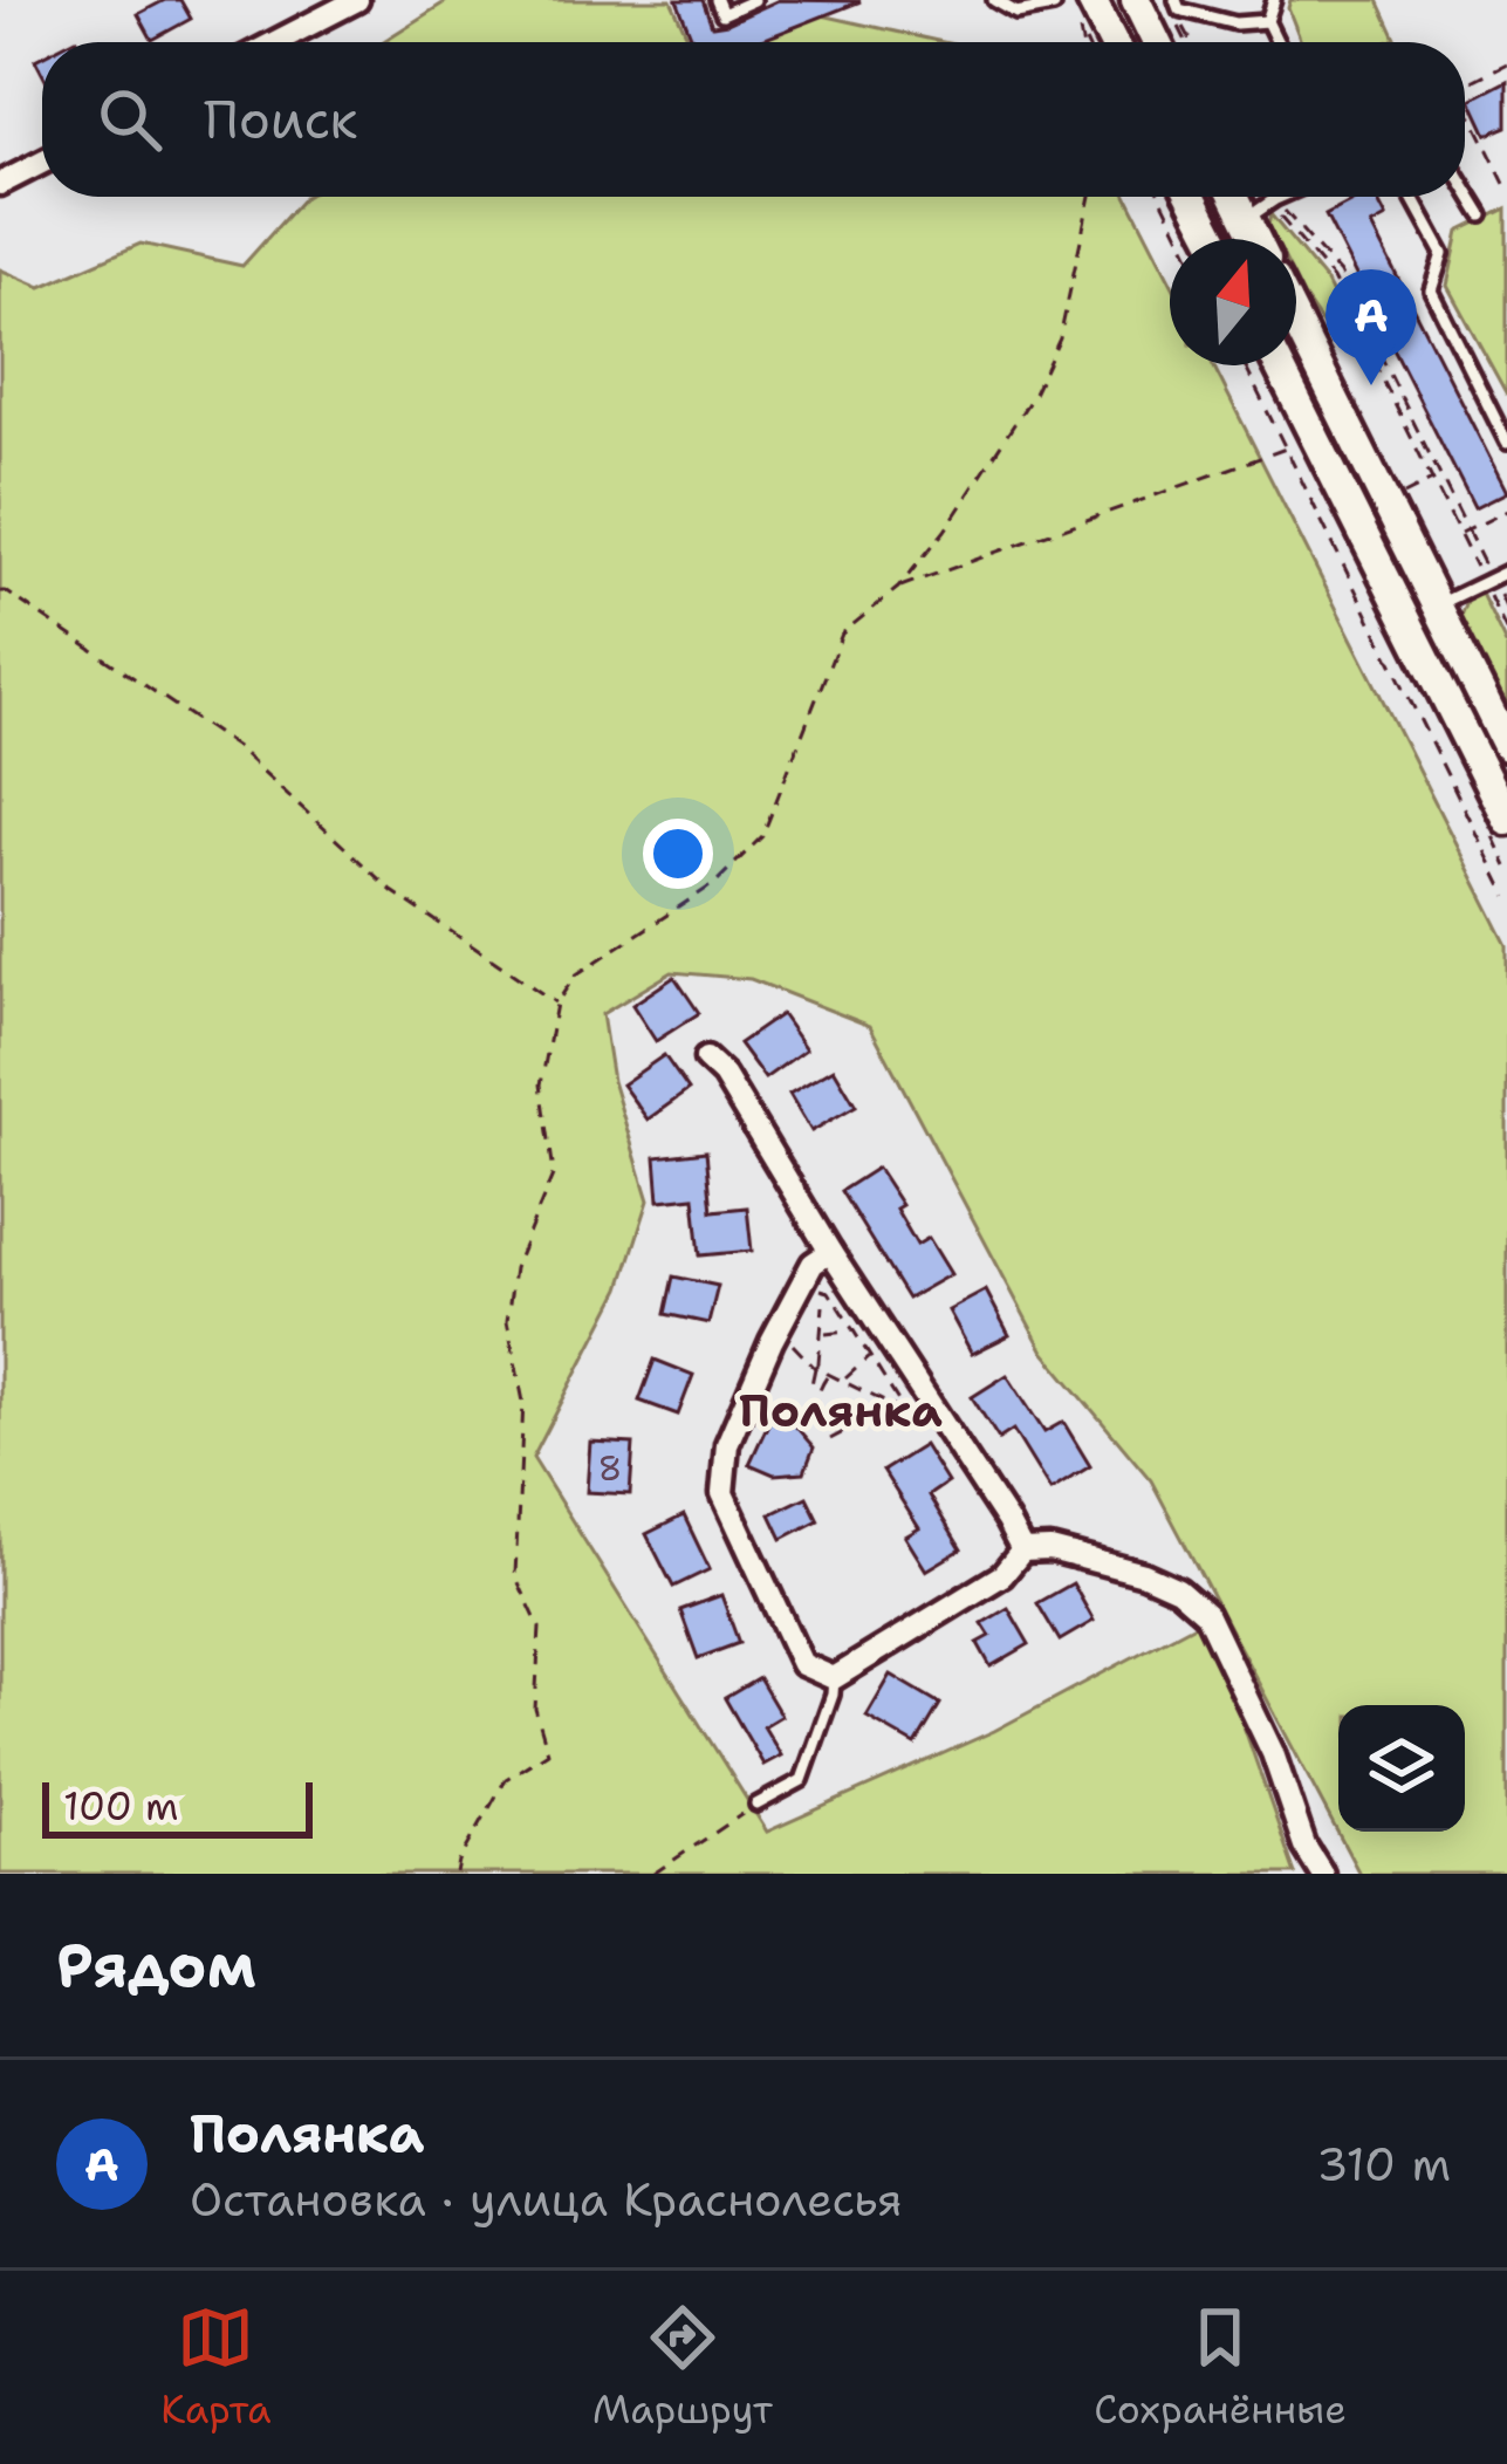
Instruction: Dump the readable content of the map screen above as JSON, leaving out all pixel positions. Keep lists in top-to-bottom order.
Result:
{
  "districts": ["Полянка"],
  "house_numbers": ["8"],
  "scale_bar": "100 m",
  "north": "top",
  "page": {
    "search": "Поиск",
    "pins": "A",
    "scale": "100 m",
    "heading": "Рядом",
    "list": [
      {
        "mark": "A",
        "name": "Полянка",
        "note": "Остановка · улица Краснолесья",
        "value": "310 m"
      }
    ],
    "nav": ["Карта", "Маршрут", "Сохранённые"]
  }
}
